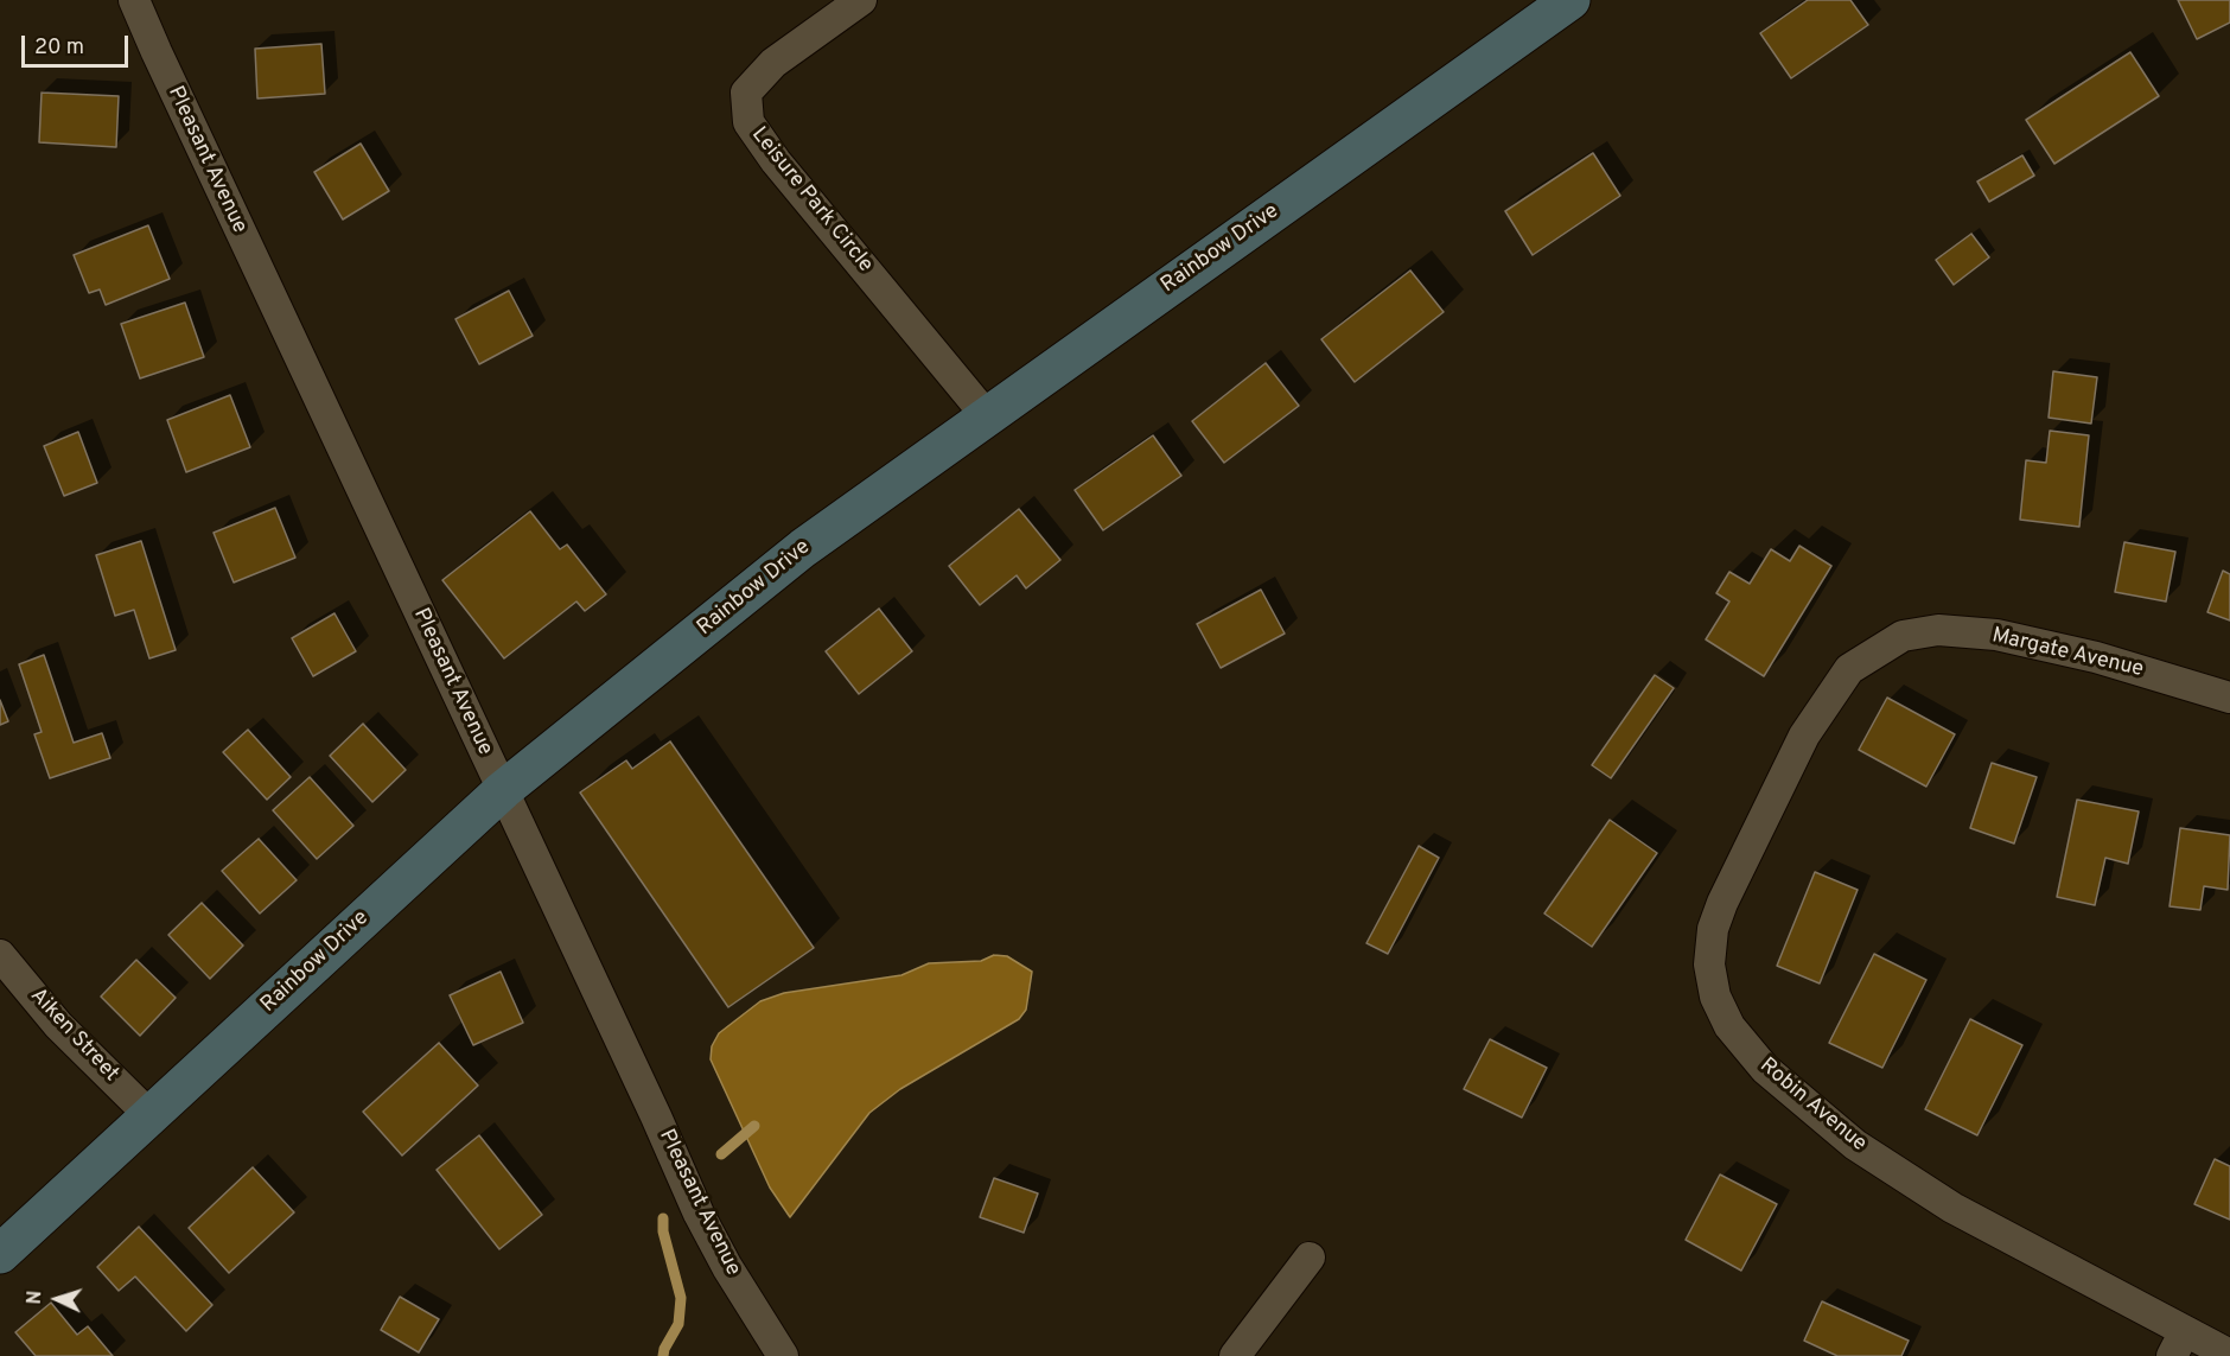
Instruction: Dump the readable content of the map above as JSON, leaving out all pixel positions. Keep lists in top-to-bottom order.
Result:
{
  "streets": {
    "main road": ["Rainbow Drive"],
    "street": [
      "Pleasant Avenue",
      "Leisure Park Circle",
      "Margate Avenue",
      "Aiken Street",
      "Robin Avenue"
    ]
  },
  "crossings": [
    ["Pleasant Avenue", "Rainbow Drive"],
    ["Leisure Park Circle", "Rainbow Drive"],
    ["Rainbow Drive", "Aiken Street"],
    ["Margate Avenue", "Robin Avenue"]
  ],
  "scale_bar": "20 m",
  "north": "left"
}
